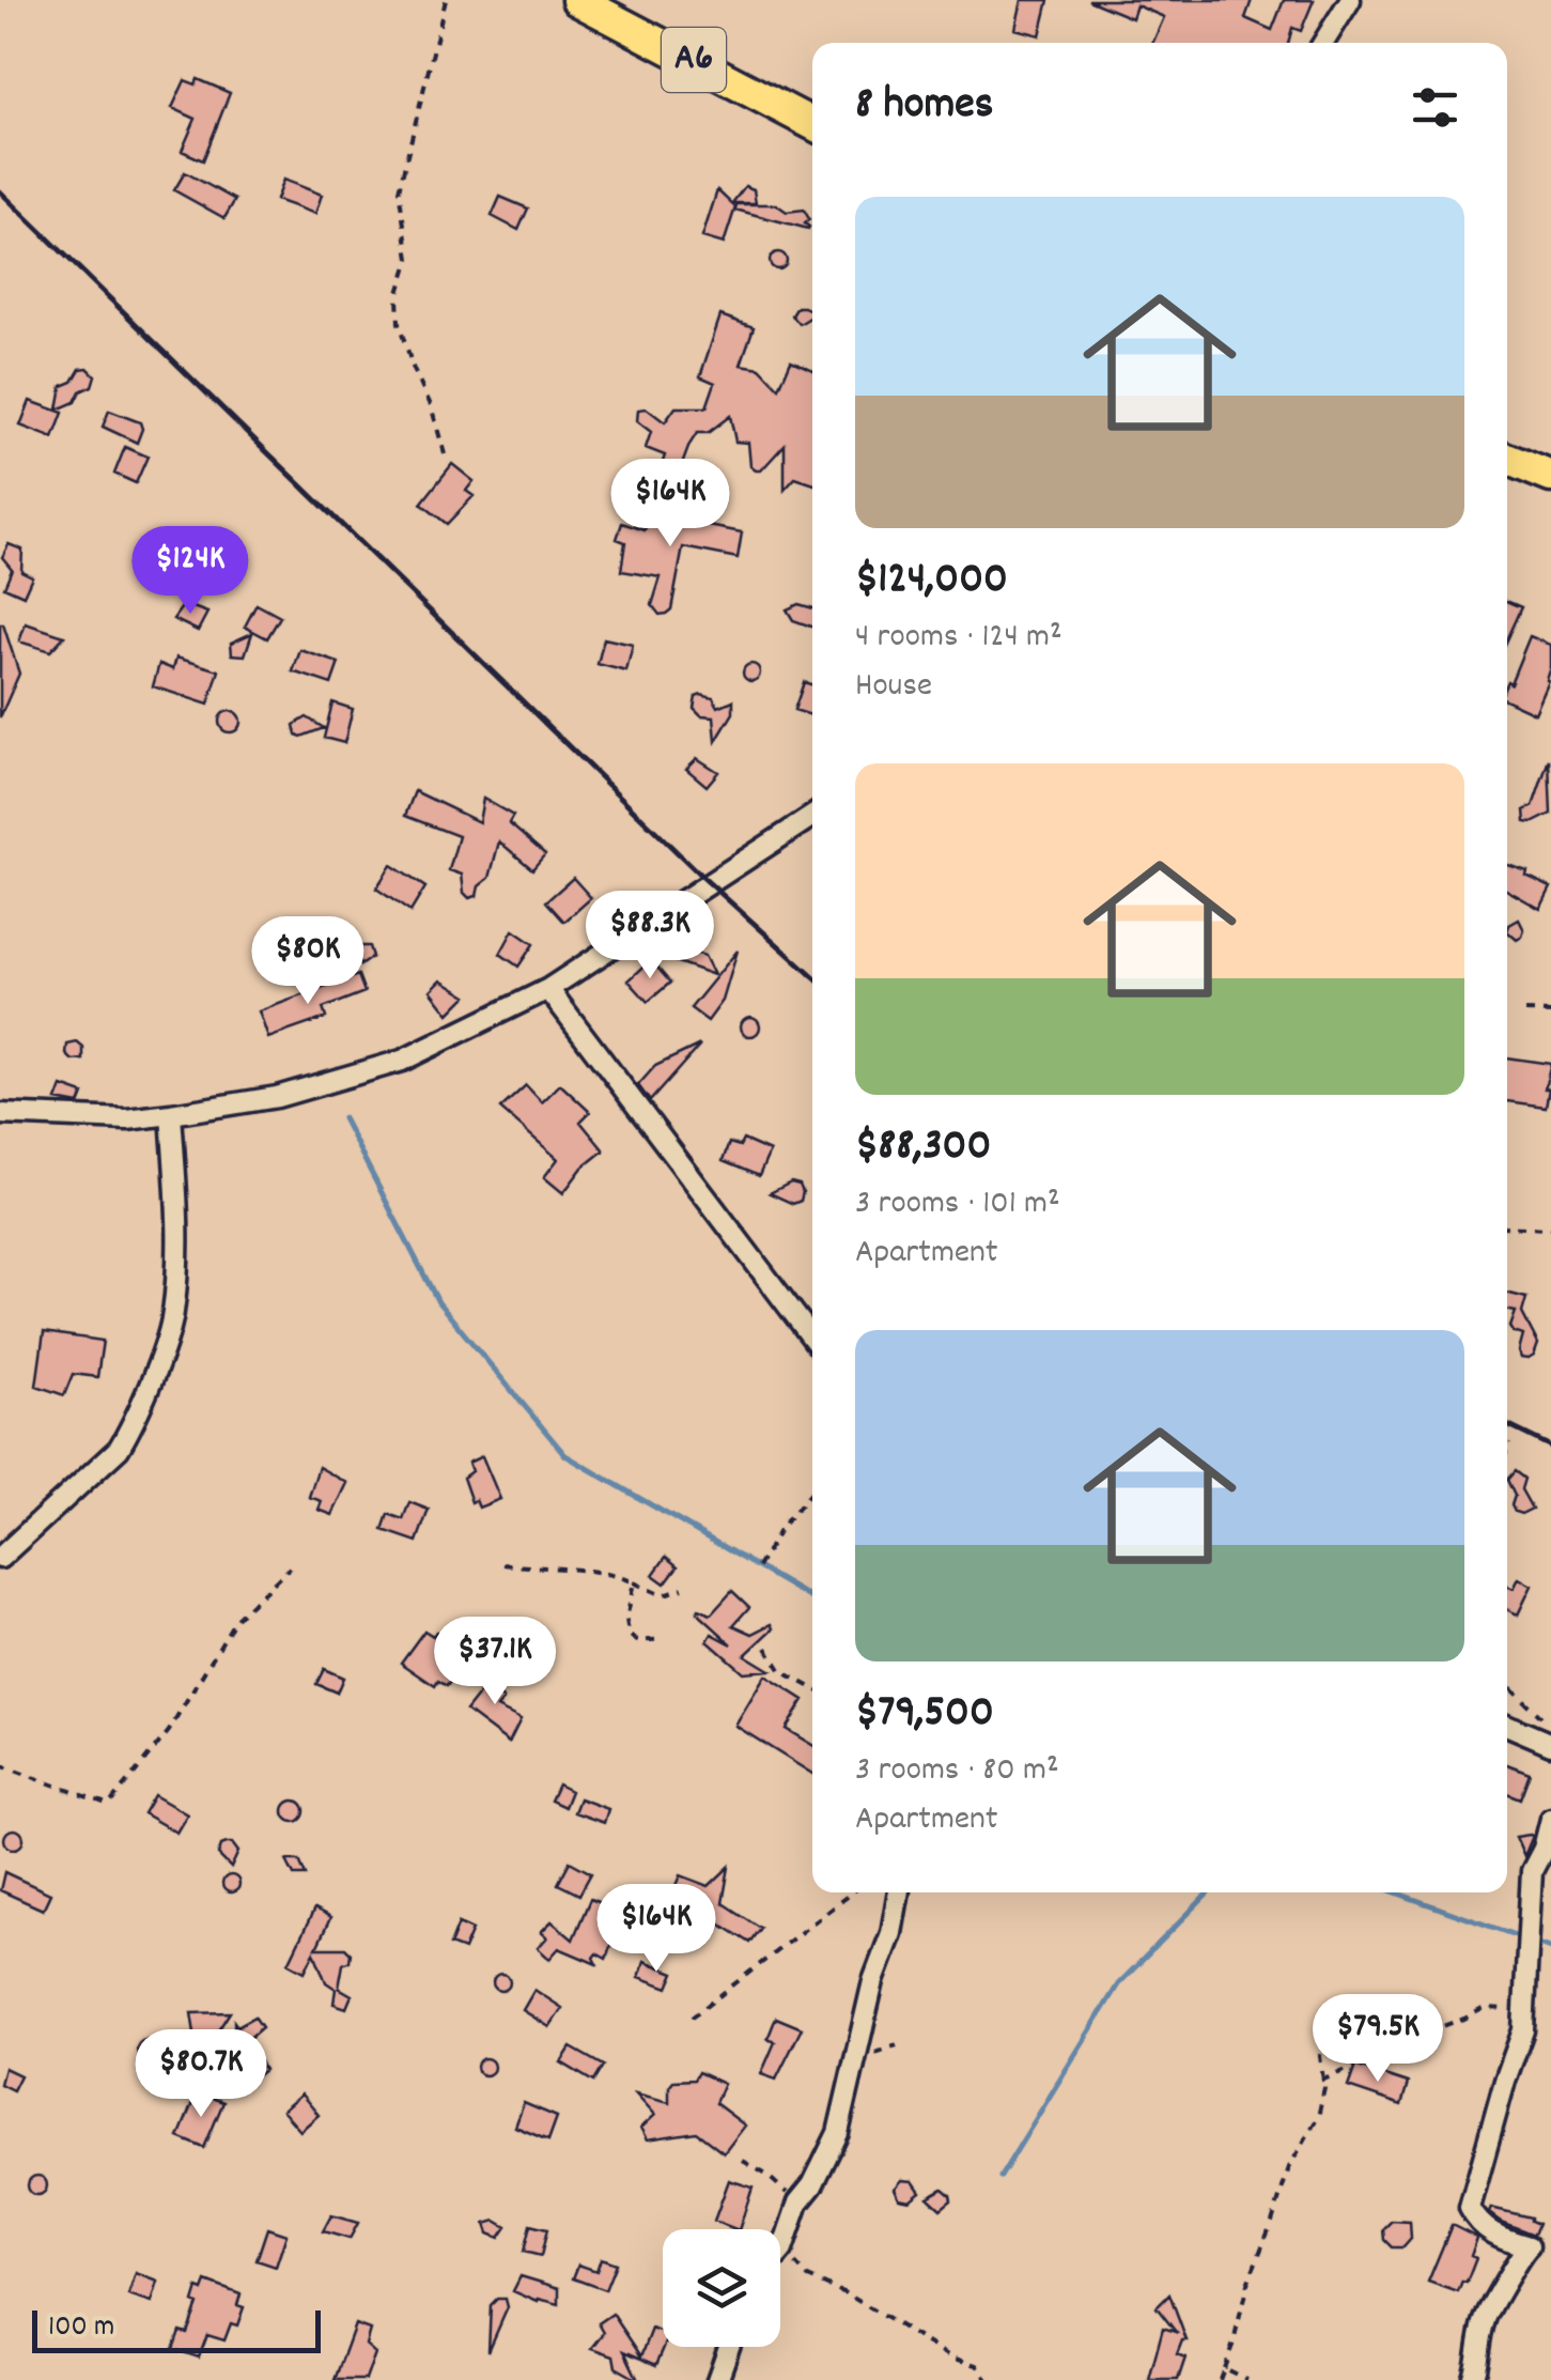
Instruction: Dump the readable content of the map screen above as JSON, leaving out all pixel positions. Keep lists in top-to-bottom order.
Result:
{
  "streets": {
    "main road": ["A6"]
  },
  "scale_bar": "100 m",
  "page": {
    "heading": "8 homes",
    "list": [
      {
        "name": "$124,000",
        "note": "4 rooms · 124 m² · House"
      },
      {
        "name": "$88,300",
        "note": "3 rooms · 101 m² · Apartment"
      },
      {
        "name": "$79,500",
        "note": "3 rooms · 80 m² · Apartment"
      }
    ],
    "price": [
      "$164K",
      "$124K",
      "$88.3K",
      "$80K",
      "$37.1K",
      "$164K",
      "$79.5K",
      "$80.7K"
    ],
    "scale": "100 m"
  }
}
